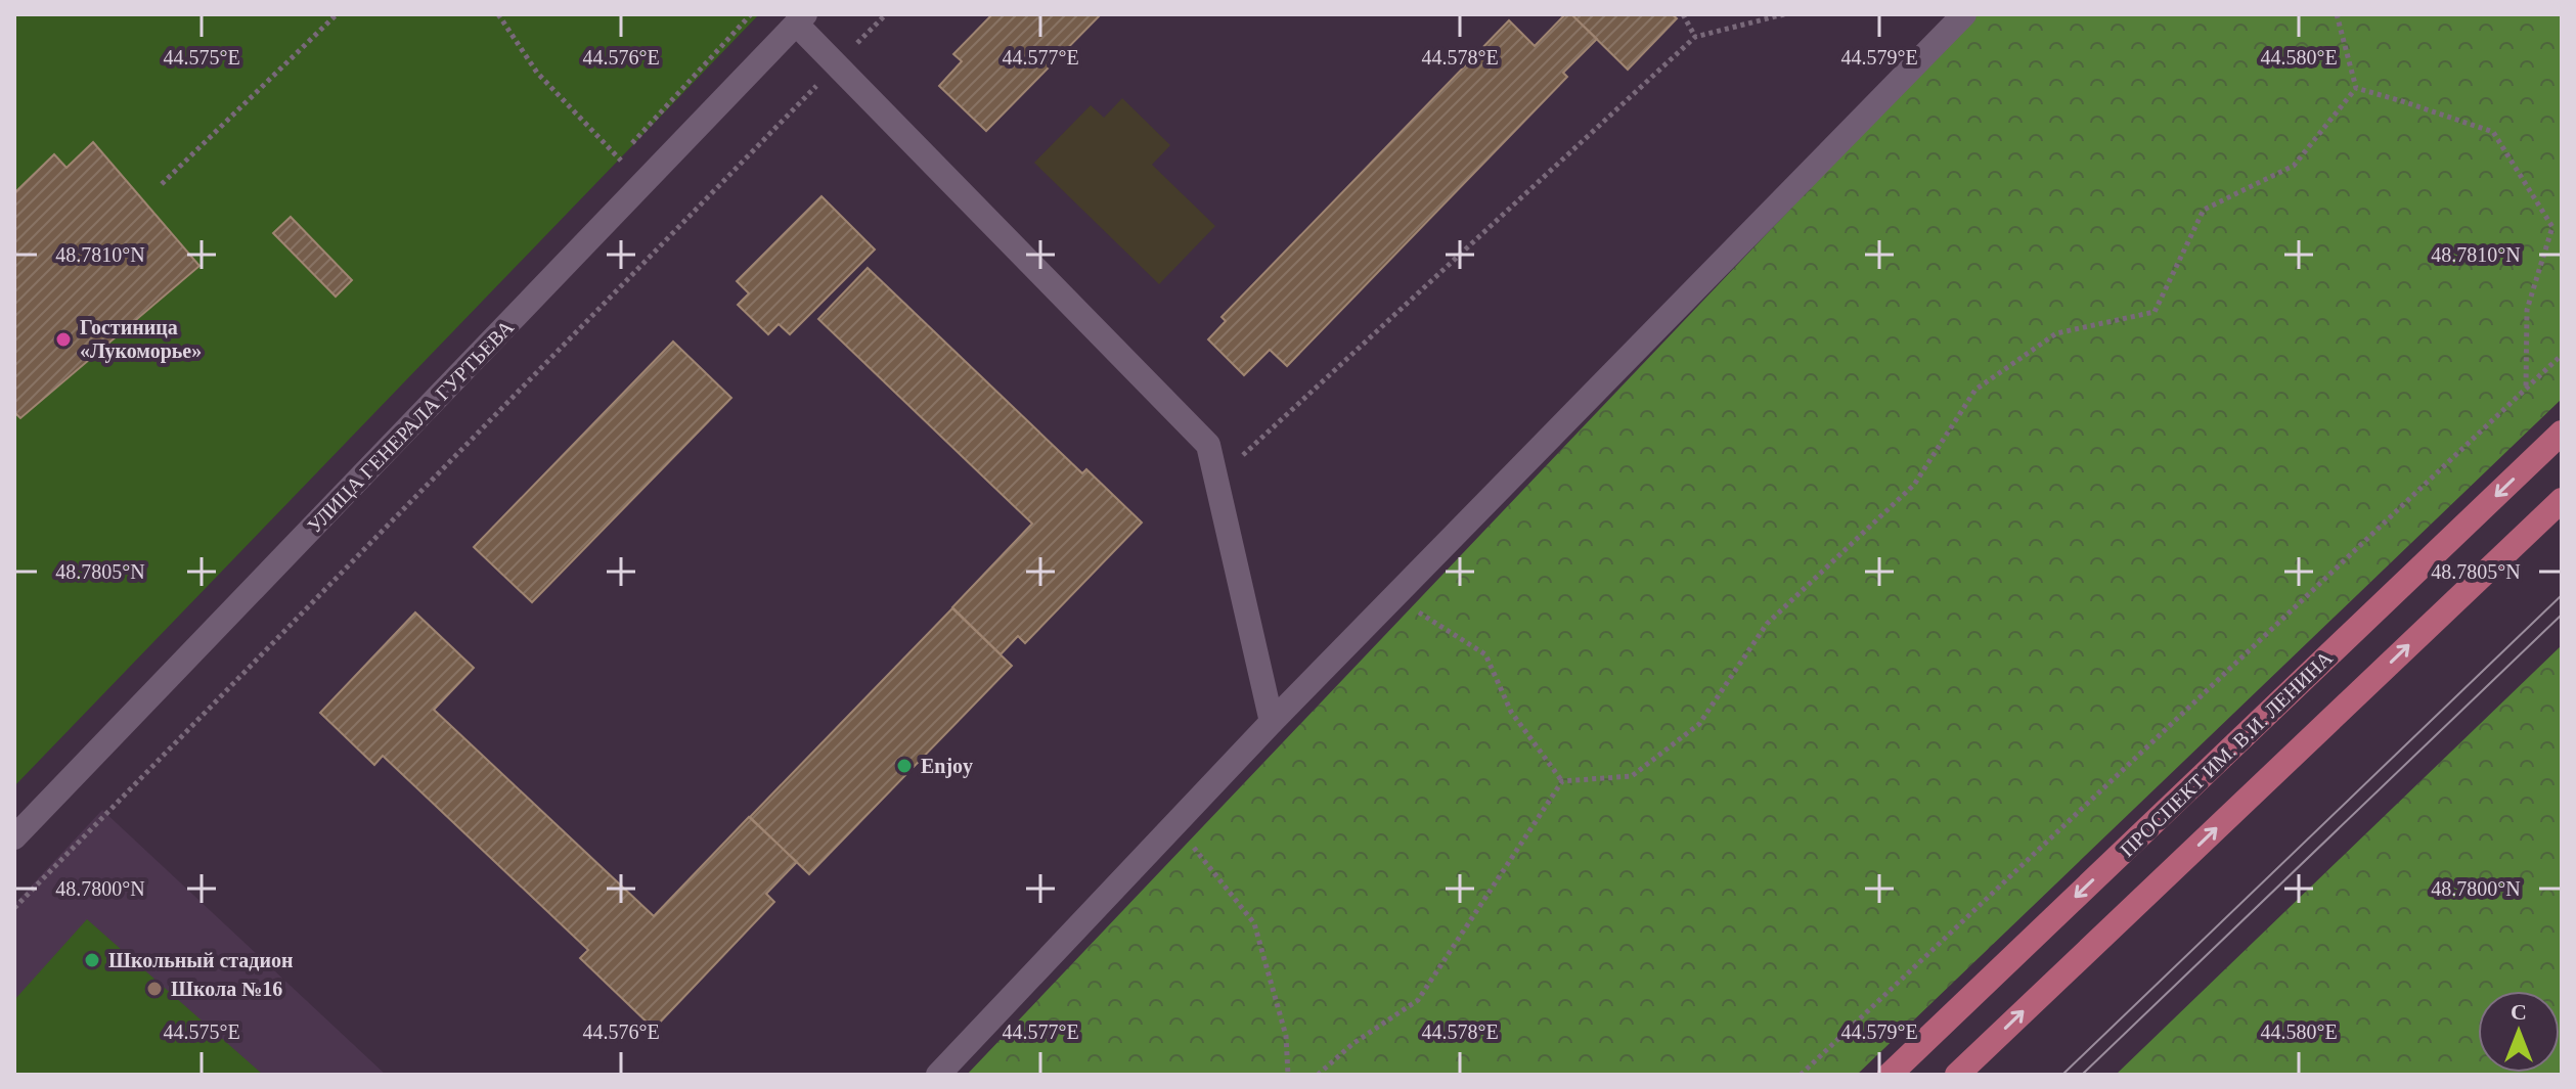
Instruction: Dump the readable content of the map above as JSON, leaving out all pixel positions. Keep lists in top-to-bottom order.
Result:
{
  "streets": {
    "main road": ["ПРОСПЕКТ ИМ. В.И. ЛЕНИНА"],
    "street": ["УЛИЦА ГЕНЕРАЛА ГУРТЬЕВА"]
  },
  "places": [
    "Гостиница «Лукоморье»",
    "Enjoy",
    "Школьный стадион",
    "Школа №16"
  ],
  "north": "top",
  "coordinates": [
    "44.575°E",
    "44.576°E",
    "44.577°E",
    "44.578°E",
    "44.579°E",
    "44.580°E",
    "48.7810°N",
    "48.7805°N",
    "48.7800°N"
  ]
}
